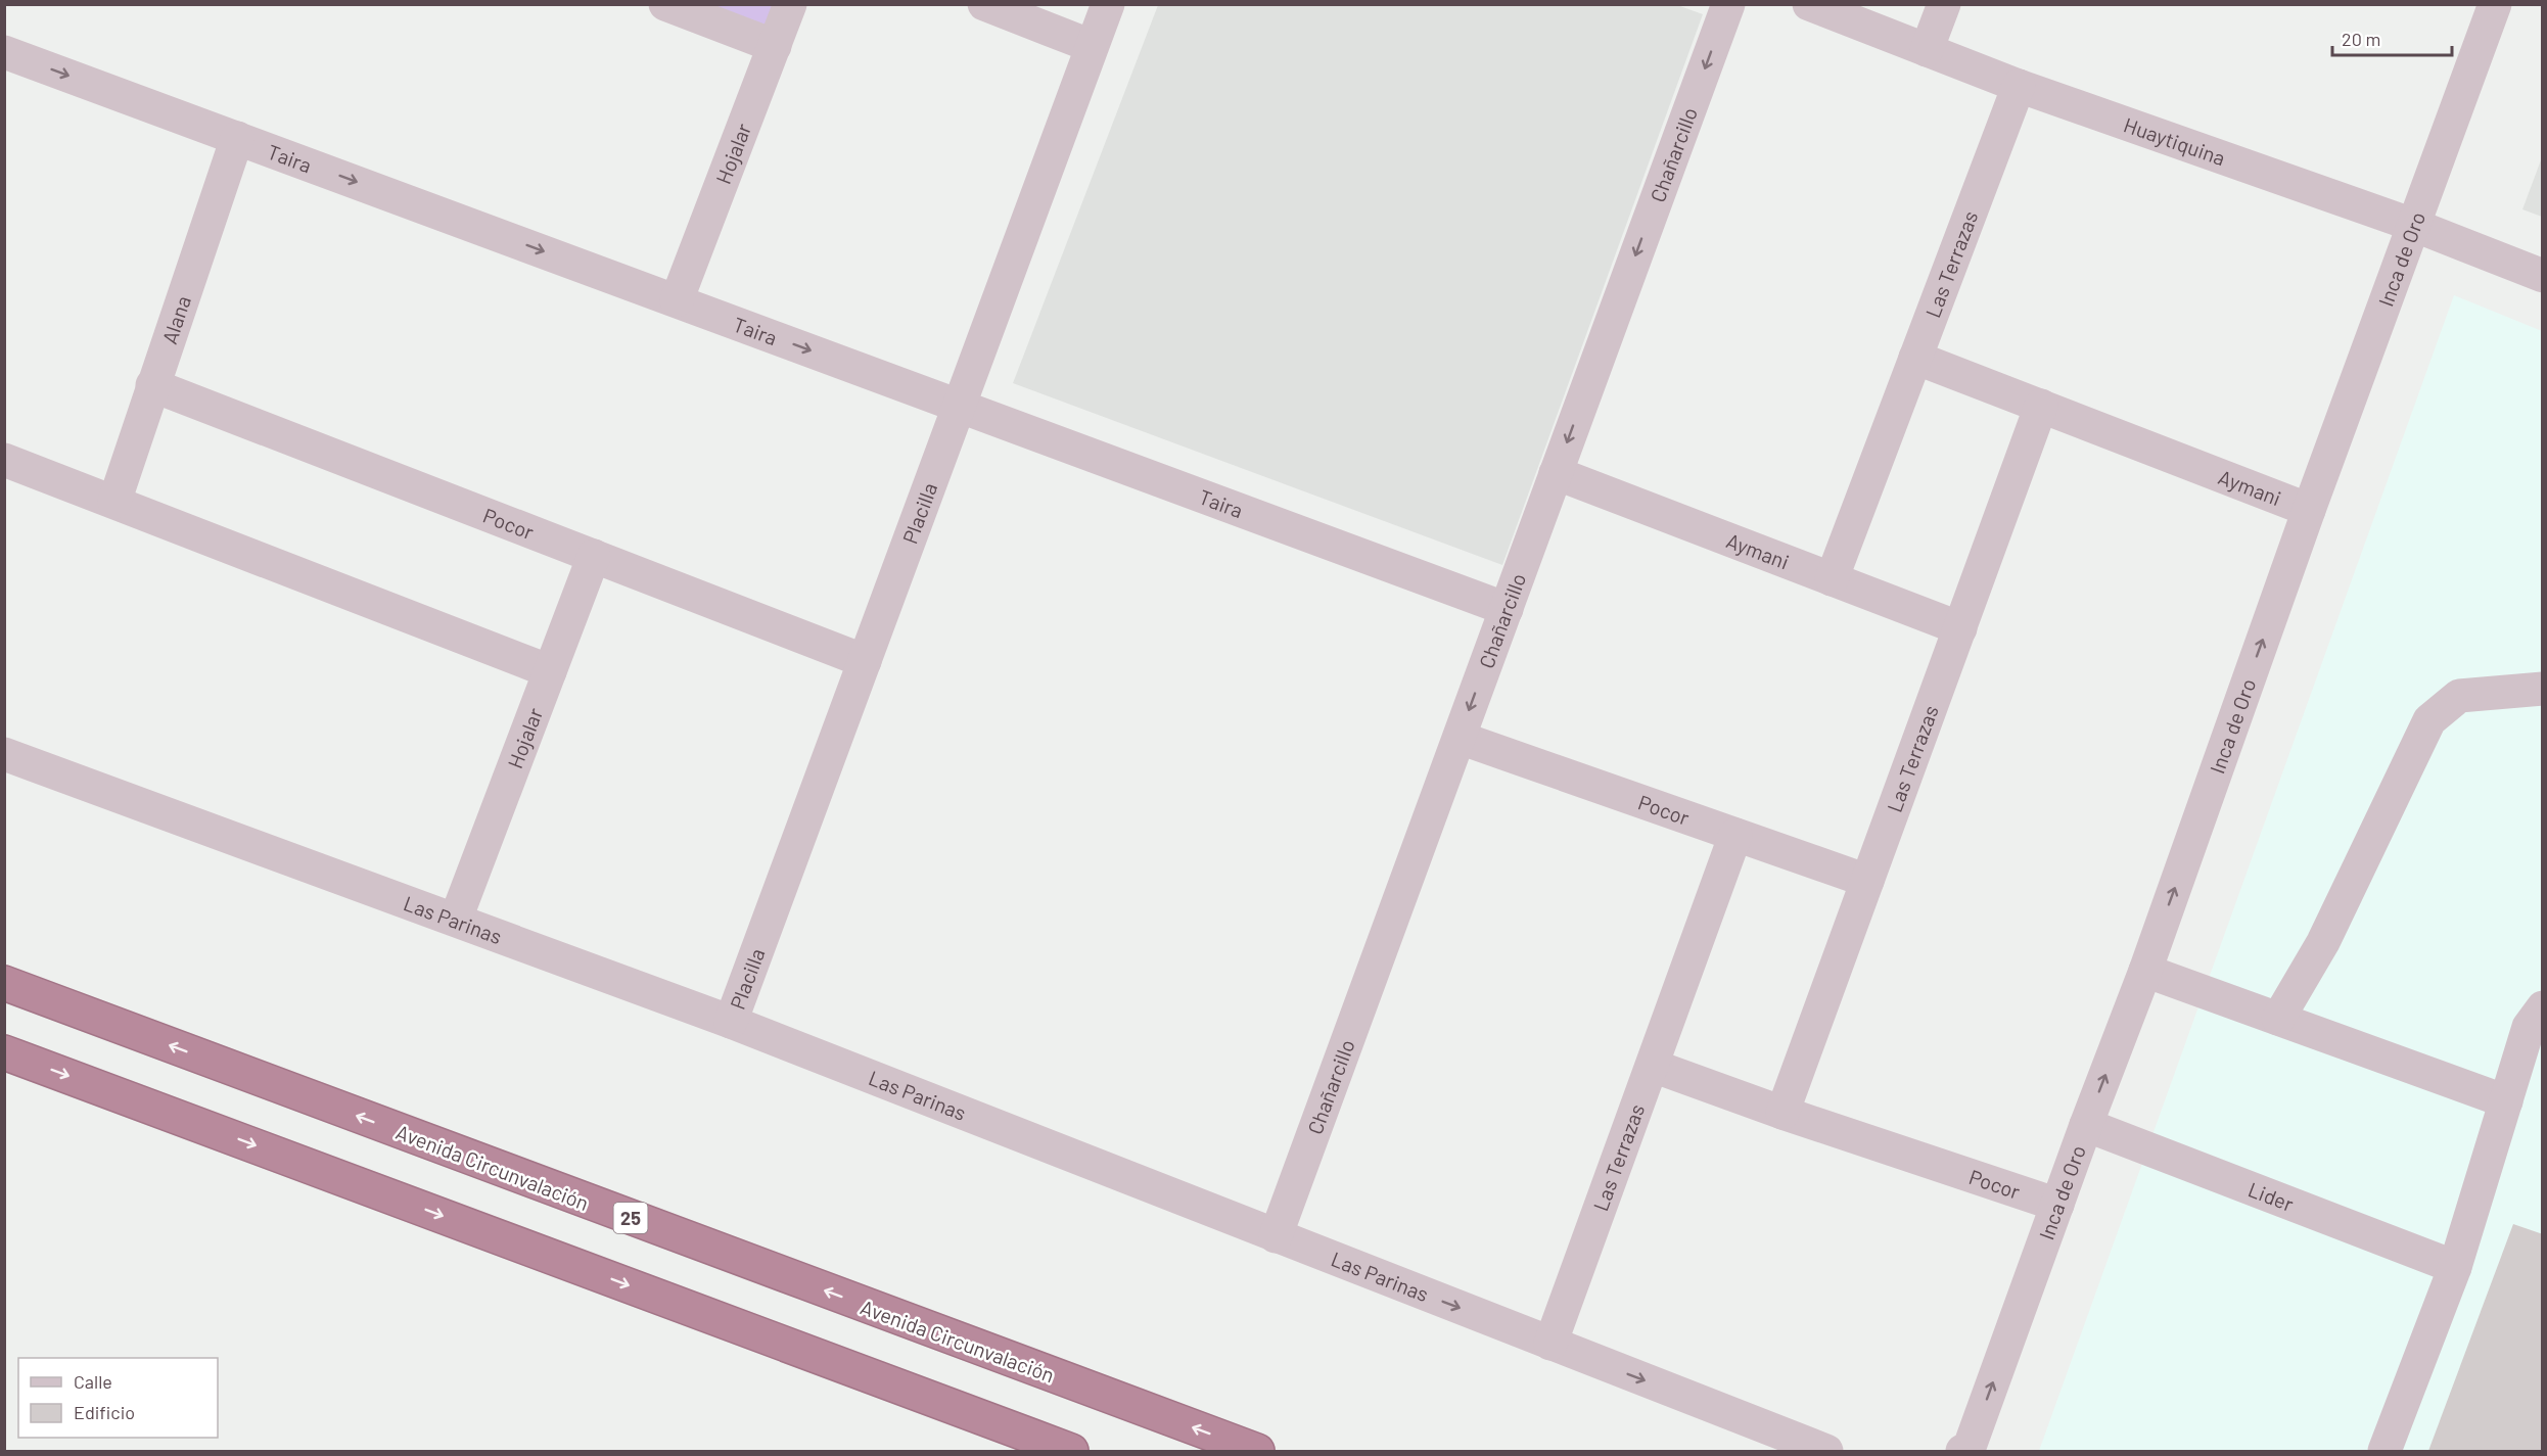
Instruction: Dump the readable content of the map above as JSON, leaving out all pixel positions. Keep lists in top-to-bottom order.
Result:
{
  "streets": {
    "highway": ["Avenida Circunvalación", "25"],
    "street": [
      "Huaytiquina",
      "Hojalar",
      "Chañarcillo",
      "Taira",
      "Inca de Oro",
      "Las Terrazas",
      "Alana",
      "Aymani",
      "Placilla",
      "Pocor",
      "Las Parinas",
      "Lider"
    ]
  },
  "crossings": [
    ["Huaytiquina", "Inca de Oro"],
    ["Huaytiquina", "Las Terrazas"],
    ["Hojalar", "Taira"],
    ["Hojalar", "Pocor"],
    ["Hojalar", "Las Parinas"],
    ["Chañarcillo", "Taira"],
    ["Chañarcillo", "Aymani"],
    ["Chañarcillo", "Pocor"],
    ["Chañarcillo", "Las Parinas"],
    ["Taira", "Alana"],
    ["Taira", "Placilla"],
    ["Inca de Oro", "Aymani"],
    ["Inca de Oro", "Pocor"],
    ["Inca de Oro", "Lider"],
    ["Las Terrazas", "Aymani"],
    ["Las Terrazas", "Pocor"],
    ["Las Terrazas", "Las Parinas"],
    ["Alana", "Pocor"],
    ["Placilla", "Pocor"],
    ["Placilla", "Las Parinas"]
  ],
  "one_way": ["Chañarcillo", "Taira", "Inca de Oro"],
  "legend": ["Calle", "Edificio"],
  "scale_bar": "20 m"
}
